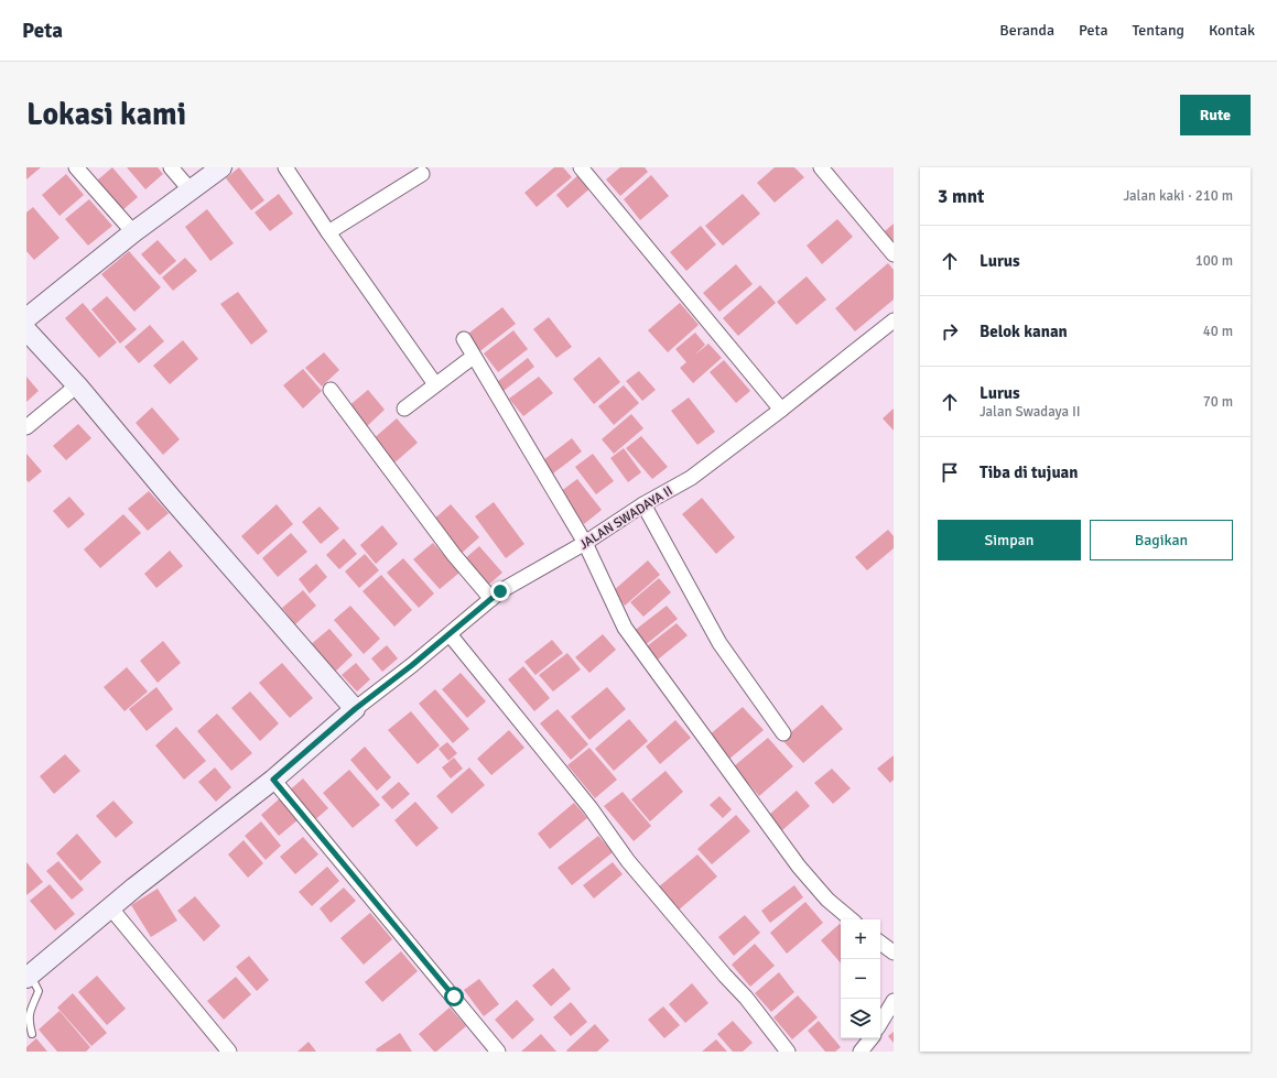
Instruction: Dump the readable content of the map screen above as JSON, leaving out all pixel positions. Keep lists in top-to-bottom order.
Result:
{
  "streets": {
    "street": ["JALAN SWADAYA II"]
  },
  "page": {
    "header": "Peta",
    "nav": [
      "Beranda",
      "Peta",
      "Tentang",
      "Kontak"
    ],
    "buttons": [
      "Rute",
      ["Simpan", "Bagikan"]
    ],
    "title": "Lokasi kami",
    "heading": ["3 mnt", "Jalan kaki · 210 m"],
    "list": [
      ["Lurus", "100 m"],
      ["Belok kanan", "40 m"],
      ["Lurus", "Jalan Swadaya II", "70 m"],
      "Tiba di tujuan"
    ],
    "map_buttons": ["+", "−"]
  }
}
